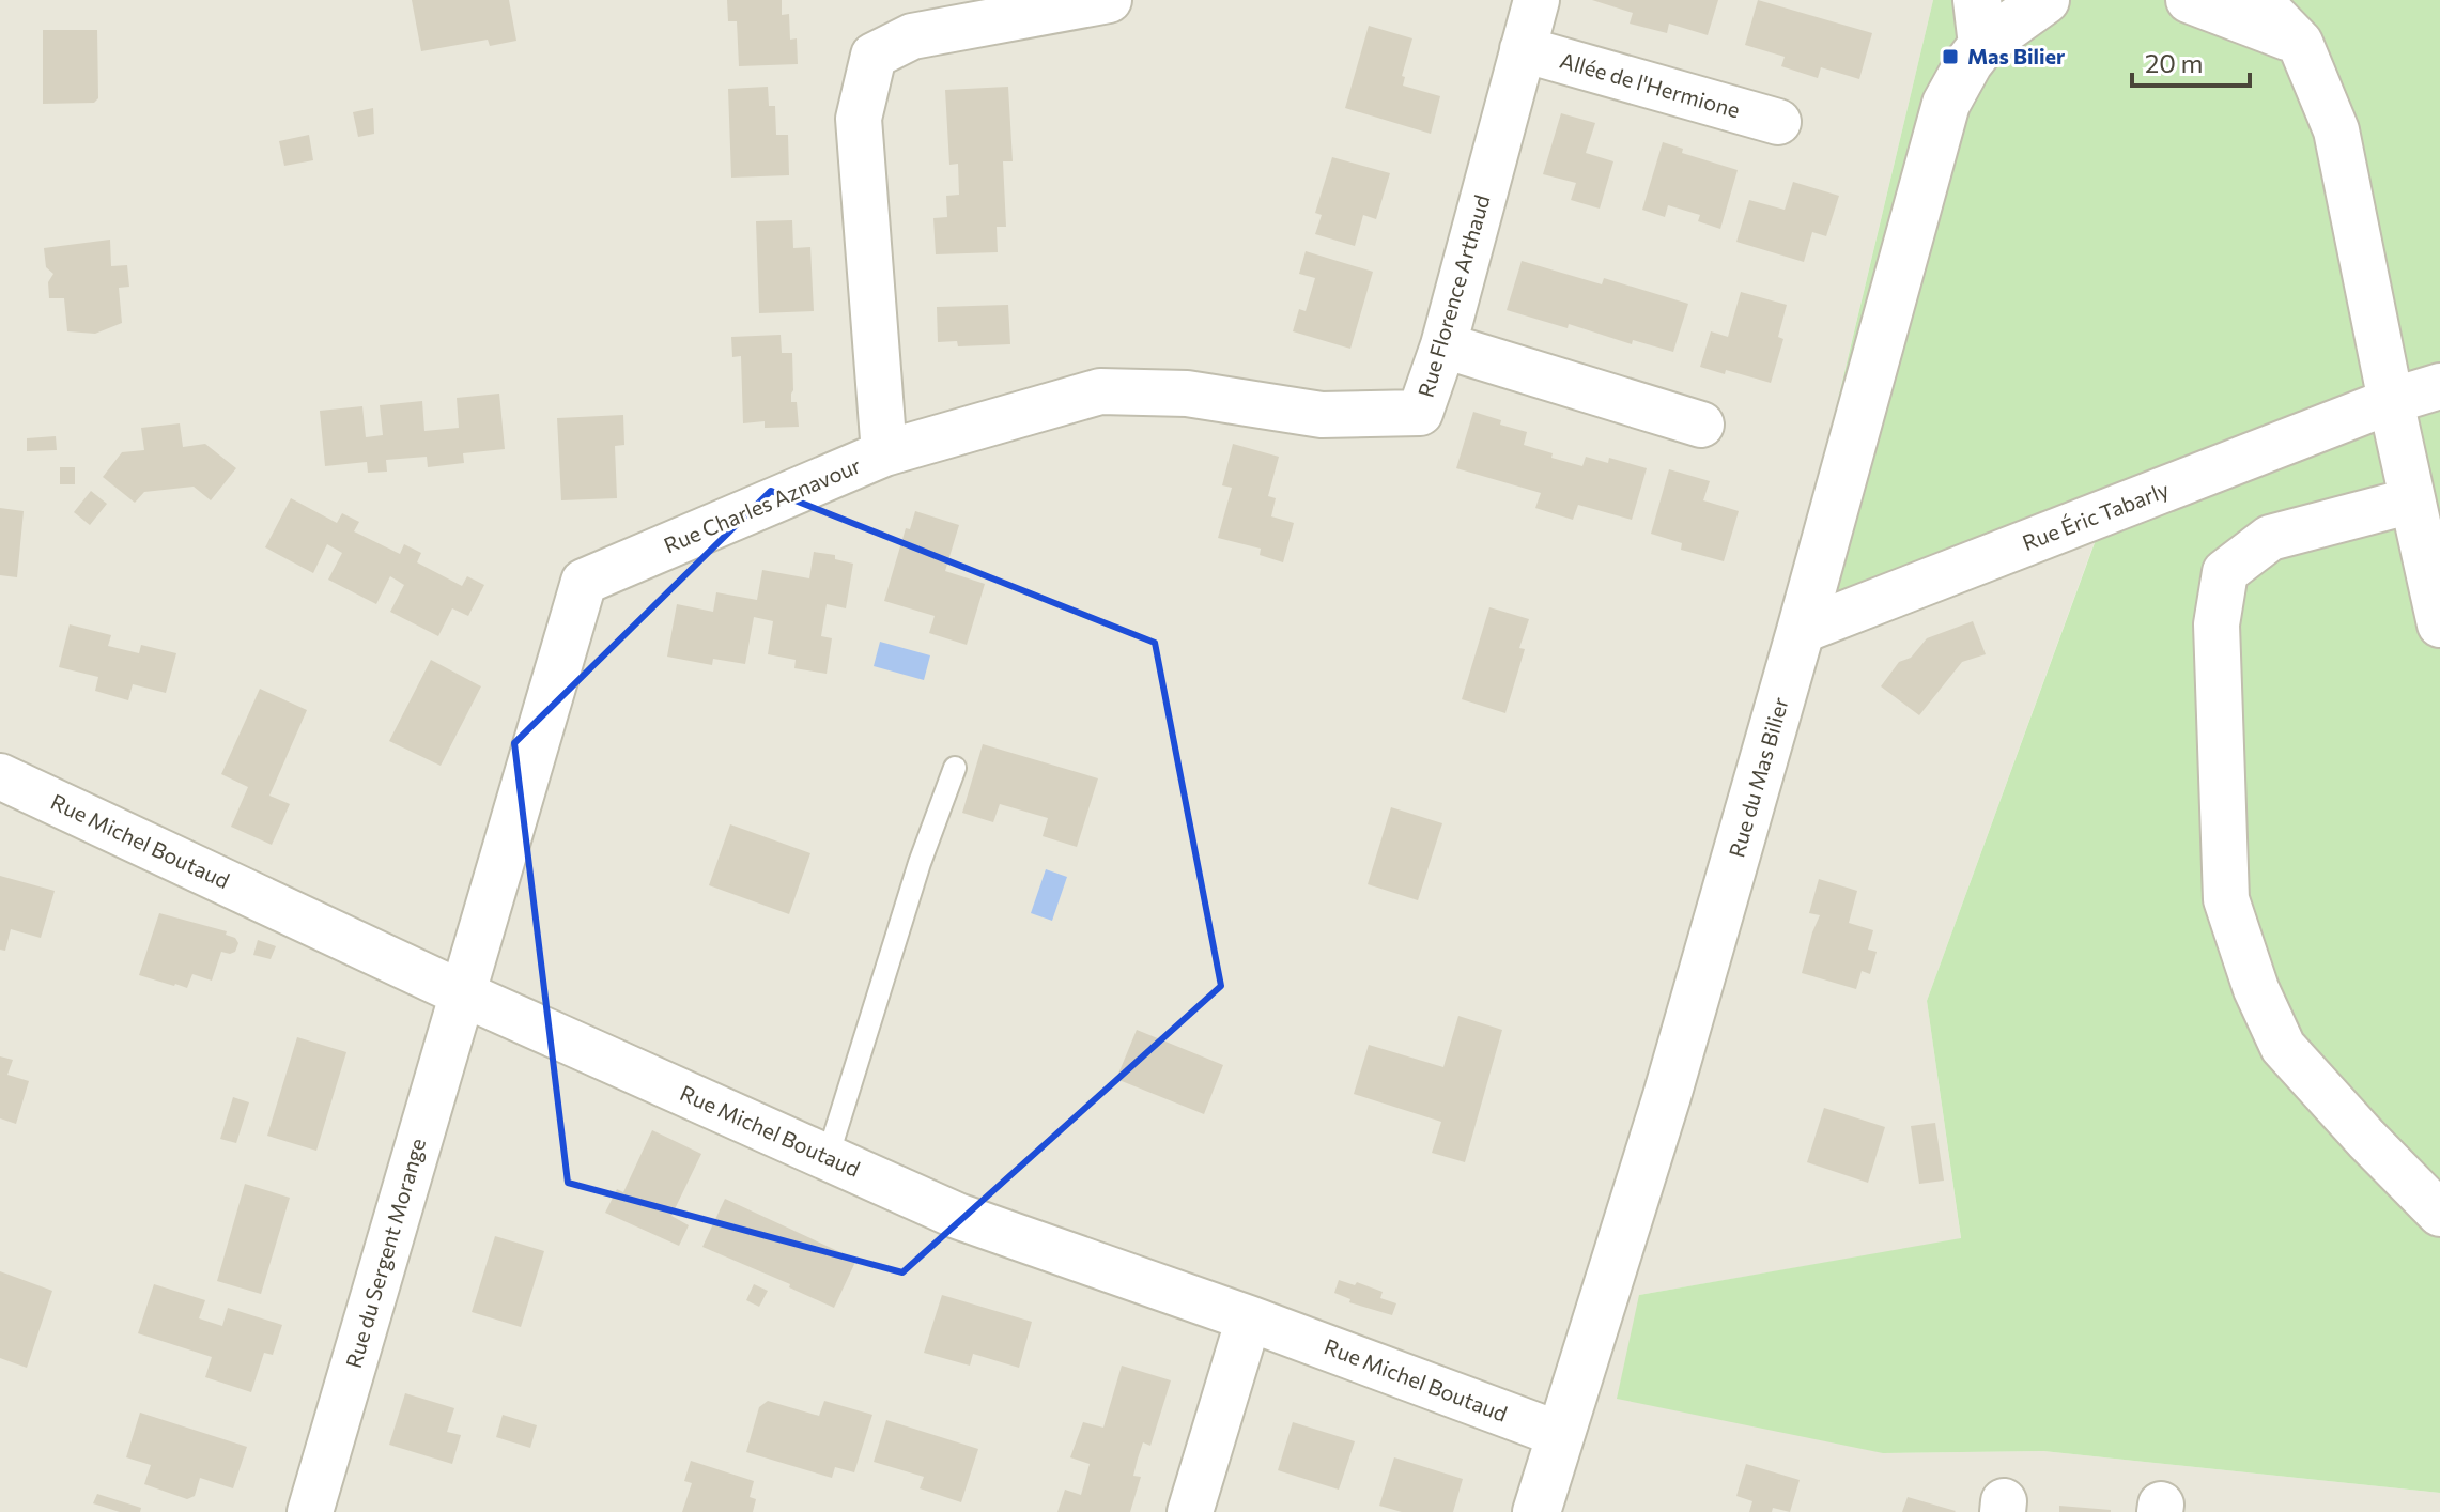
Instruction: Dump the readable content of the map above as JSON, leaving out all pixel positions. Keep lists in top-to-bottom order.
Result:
{
  "streets": {
    "street": [
      "Allée de l'Hermione",
      "Rue Florence Arthaud",
      "Rue Charles Aznavour",
      "Rue Éric Tabarly",
      "Rue du Mas Bilier",
      "Rue Michel Boutaud",
      "Rue du Sergent Morange"
    ]
  },
  "crossings": [
    ["Allée de l'Hermione", "Rue Florence Arthaud"],
    ["Rue Florence Arthaud", "Rue Charles Aznavour"],
    ["Rue Charles Aznavour", "Rue Michel Boutaud"],
    ["Rue Charles Aznavour", "Rue du Sergent Morange"],
    ["Rue Éric Tabarly", "Rue du Mas Bilier"],
    ["Rue du Mas Bilier", "Rue Michel Boutaud"],
    ["Rue Michel Boutaud", "Rue du Sergent Morange"]
  ],
  "places": {
    "transit": ["Mas Bilier"]
  },
  "scale_bar": "20 m"
}
